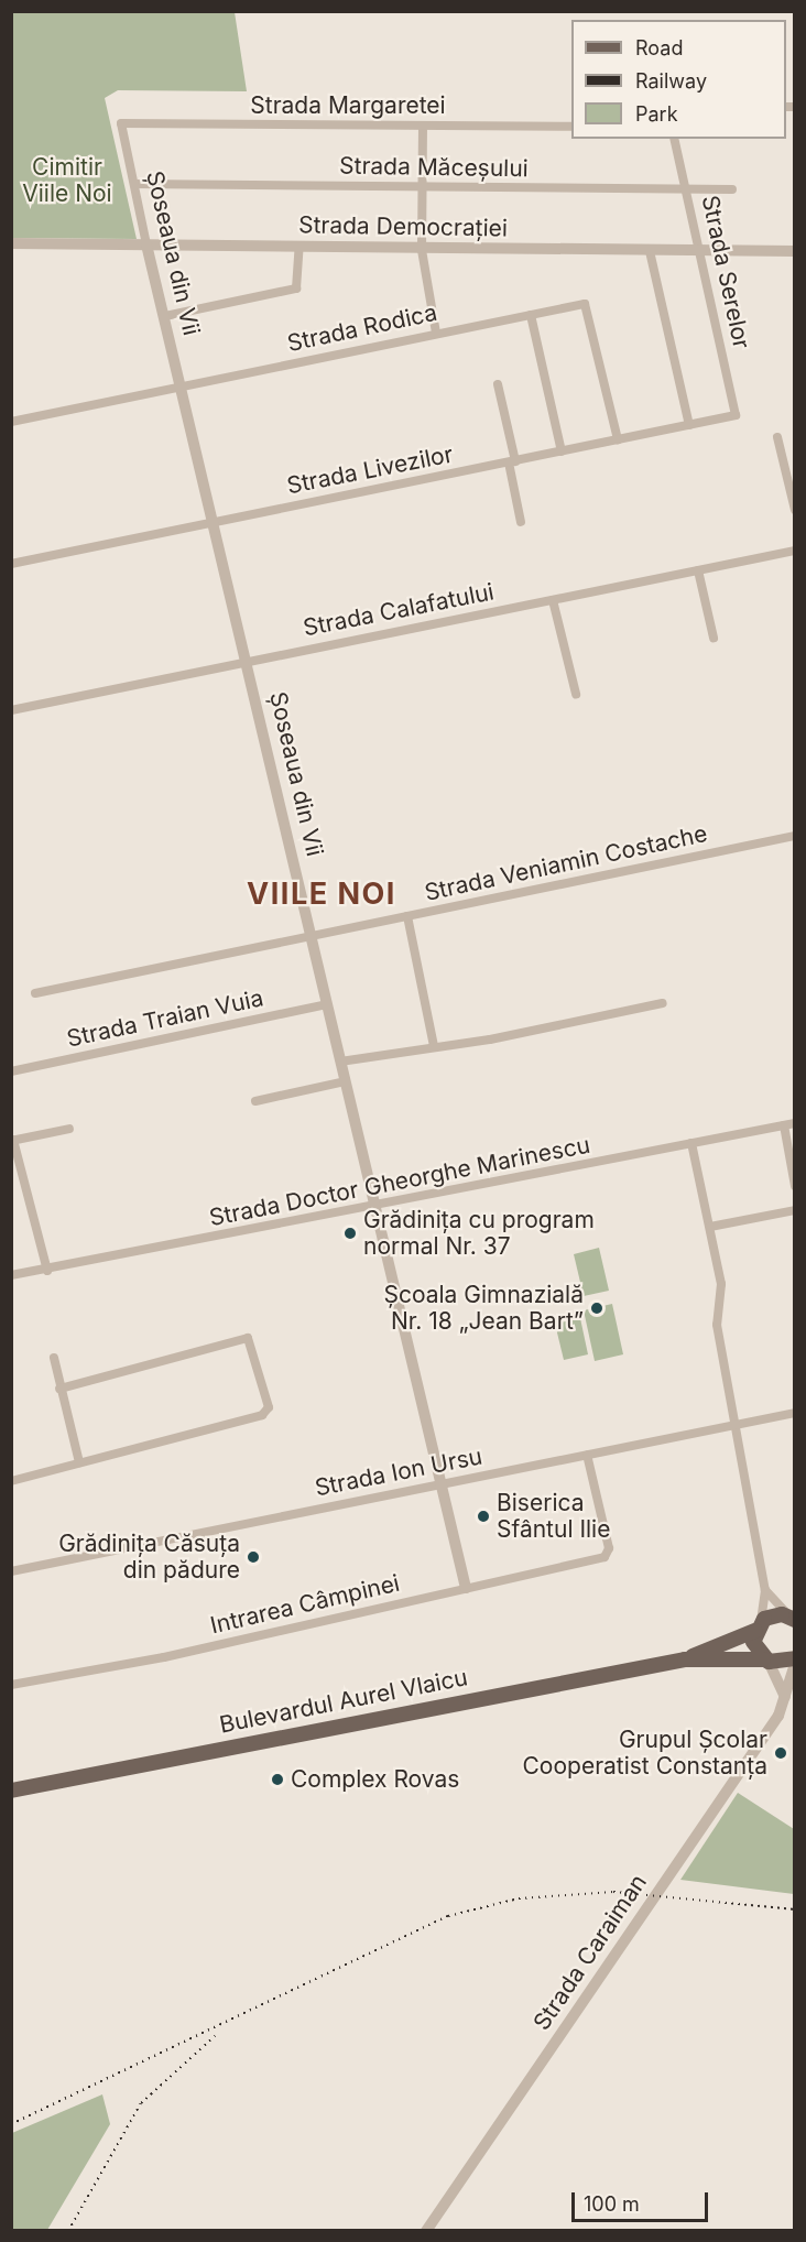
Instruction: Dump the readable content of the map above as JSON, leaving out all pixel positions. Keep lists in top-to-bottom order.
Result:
{
  "streets": {
    "main road": ["Bulevardul Aurel Vlaicu"],
    "street": [
      "Strada Margaretei",
      "Strada Măceșului",
      "Strada Democrației",
      "Șoseaua din Vii",
      "Strada Serelor",
      "Strada Rodica",
      "Strada Livezilor",
      "Strada Calafatului",
      "Strada Veniamin Costache",
      "Strada Traian Vuia",
      "Strada Doctor Gheorghe Marinescu",
      "Strada Ion Ursu",
      "Intrarea Câmpinei",
      "Strada Caraiman"
    ]
  },
  "crossings": [
    ["Strada Margaretei", "Șoseaua din Vii"],
    ["Strada Măceșului", "Șoseaua din Vii"],
    ["Strada Măceșului", "Strada Serelor"],
    ["Strada Democrației", "Șoseaua din Vii"],
    ["Strada Democrației", "Strada Serelor"],
    ["Șoseaua din Vii", "Strada Rodica"],
    ["Șoseaua din Vii", "Strada Livezilor"],
    ["Șoseaua din Vii", "Strada Calafatului"],
    ["Șoseaua din Vii", "Strada Veniamin Costache"],
    ["Șoseaua din Vii", "Strada Traian Vuia"],
    ["Șoseaua din Vii", "Strada Doctor Gheorghe Marinescu"],
    ["Șoseaua din Vii", "Strada Ion Ursu"],
    ["Șoseaua din Vii", "Intrarea Câmpinei"],
    ["Strada Serelor", "Strada Livezilor"],
    ["Strada Rodica", "Strada Livezilor"],
    ["Strada Ion Ursu", "Intrarea Câmpinei"]
  ],
  "districts": ["VIILE NOI"],
  "parks": ["Cimitir Viile Noi"],
  "places": [
    "Grădinița cu program normal Nr. 37",
    "Școala Gimnazială Nr. 18 „Jean Bart”",
    "Biserica Sfântul Ilie",
    "Grădinița Căsuța din pădure",
    "Grupul Școlar Cooperatist Constanța",
    "Complex Rovas"
  ],
  "legend": ["Road", "Railway", "Park"],
  "scale_bar": "100 m"
}
